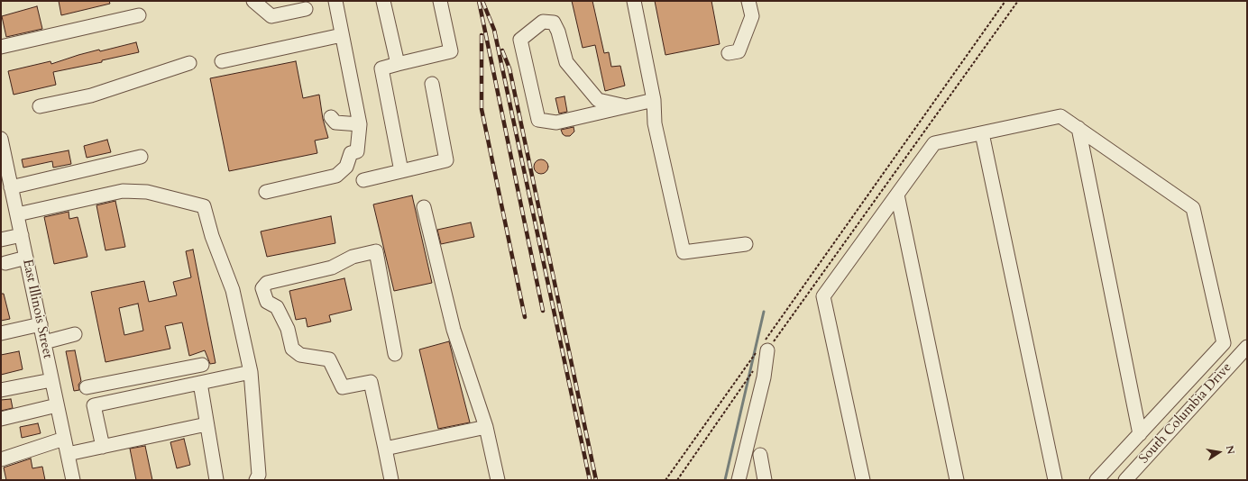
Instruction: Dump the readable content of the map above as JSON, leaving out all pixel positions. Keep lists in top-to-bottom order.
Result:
{
  "streets": {
    "street": ["East Illinois Street", "South Columbia Drive"]
  },
  "north": "right"
}
